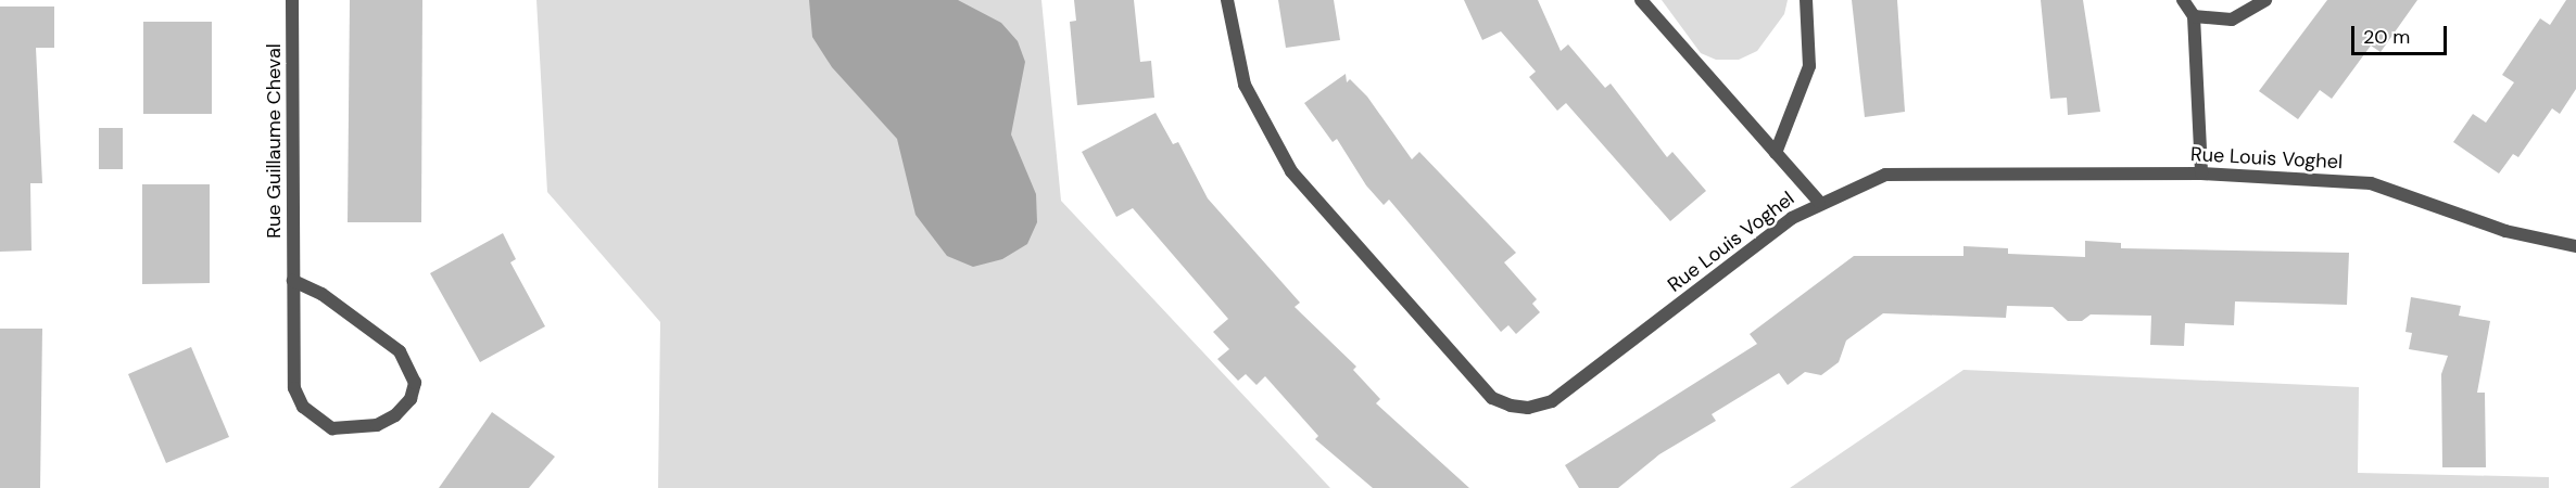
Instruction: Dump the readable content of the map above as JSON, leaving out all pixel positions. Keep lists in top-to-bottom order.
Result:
{
  "streets": {
    "street": ["Rue Guillaume Cheval", "Rue Louis Voghel"]
  },
  "scale_bar": "20 m"
}
